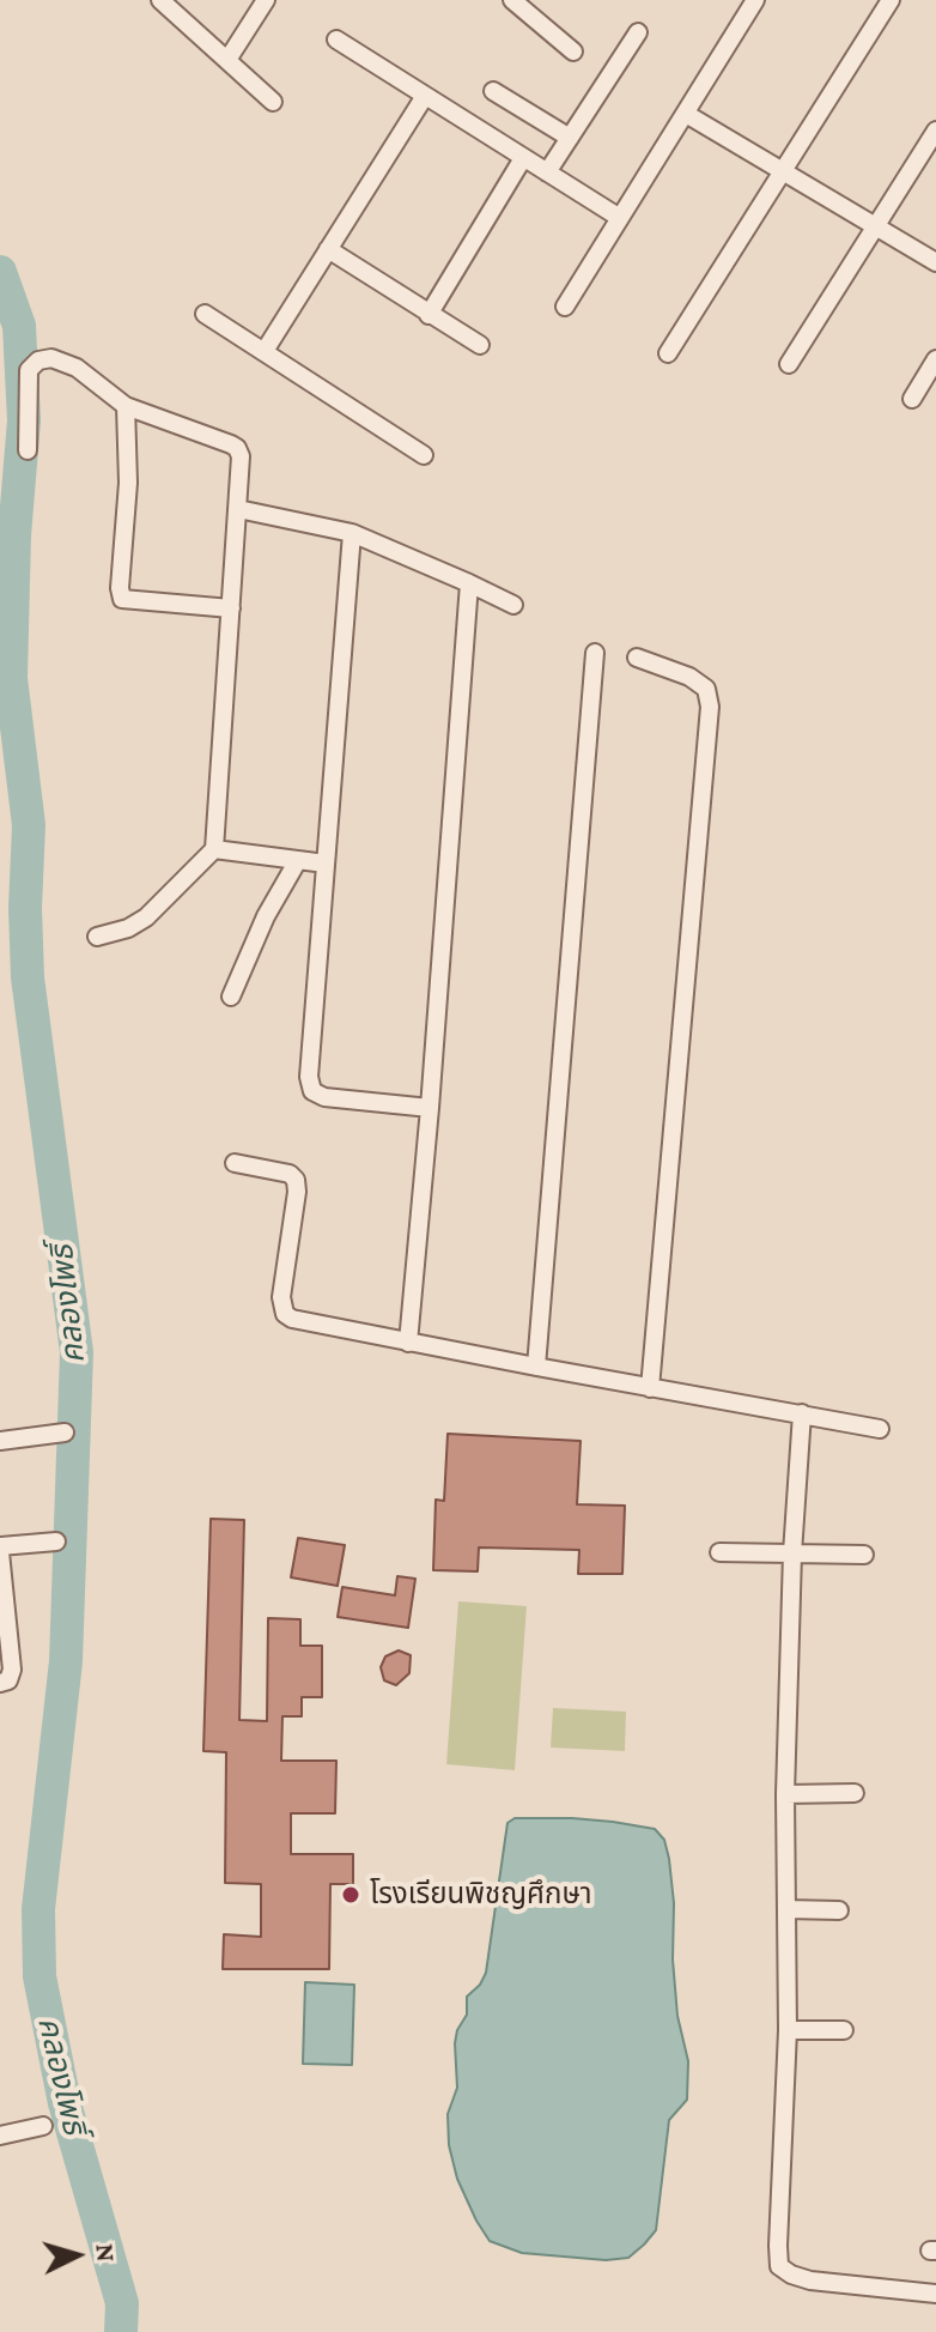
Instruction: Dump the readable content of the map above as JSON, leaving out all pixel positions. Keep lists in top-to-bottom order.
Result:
{
  "water": ["คลองโพธิ์"],
  "places": ["โรงเรียนพิชญศึกษา"],
  "north": "right"
}
